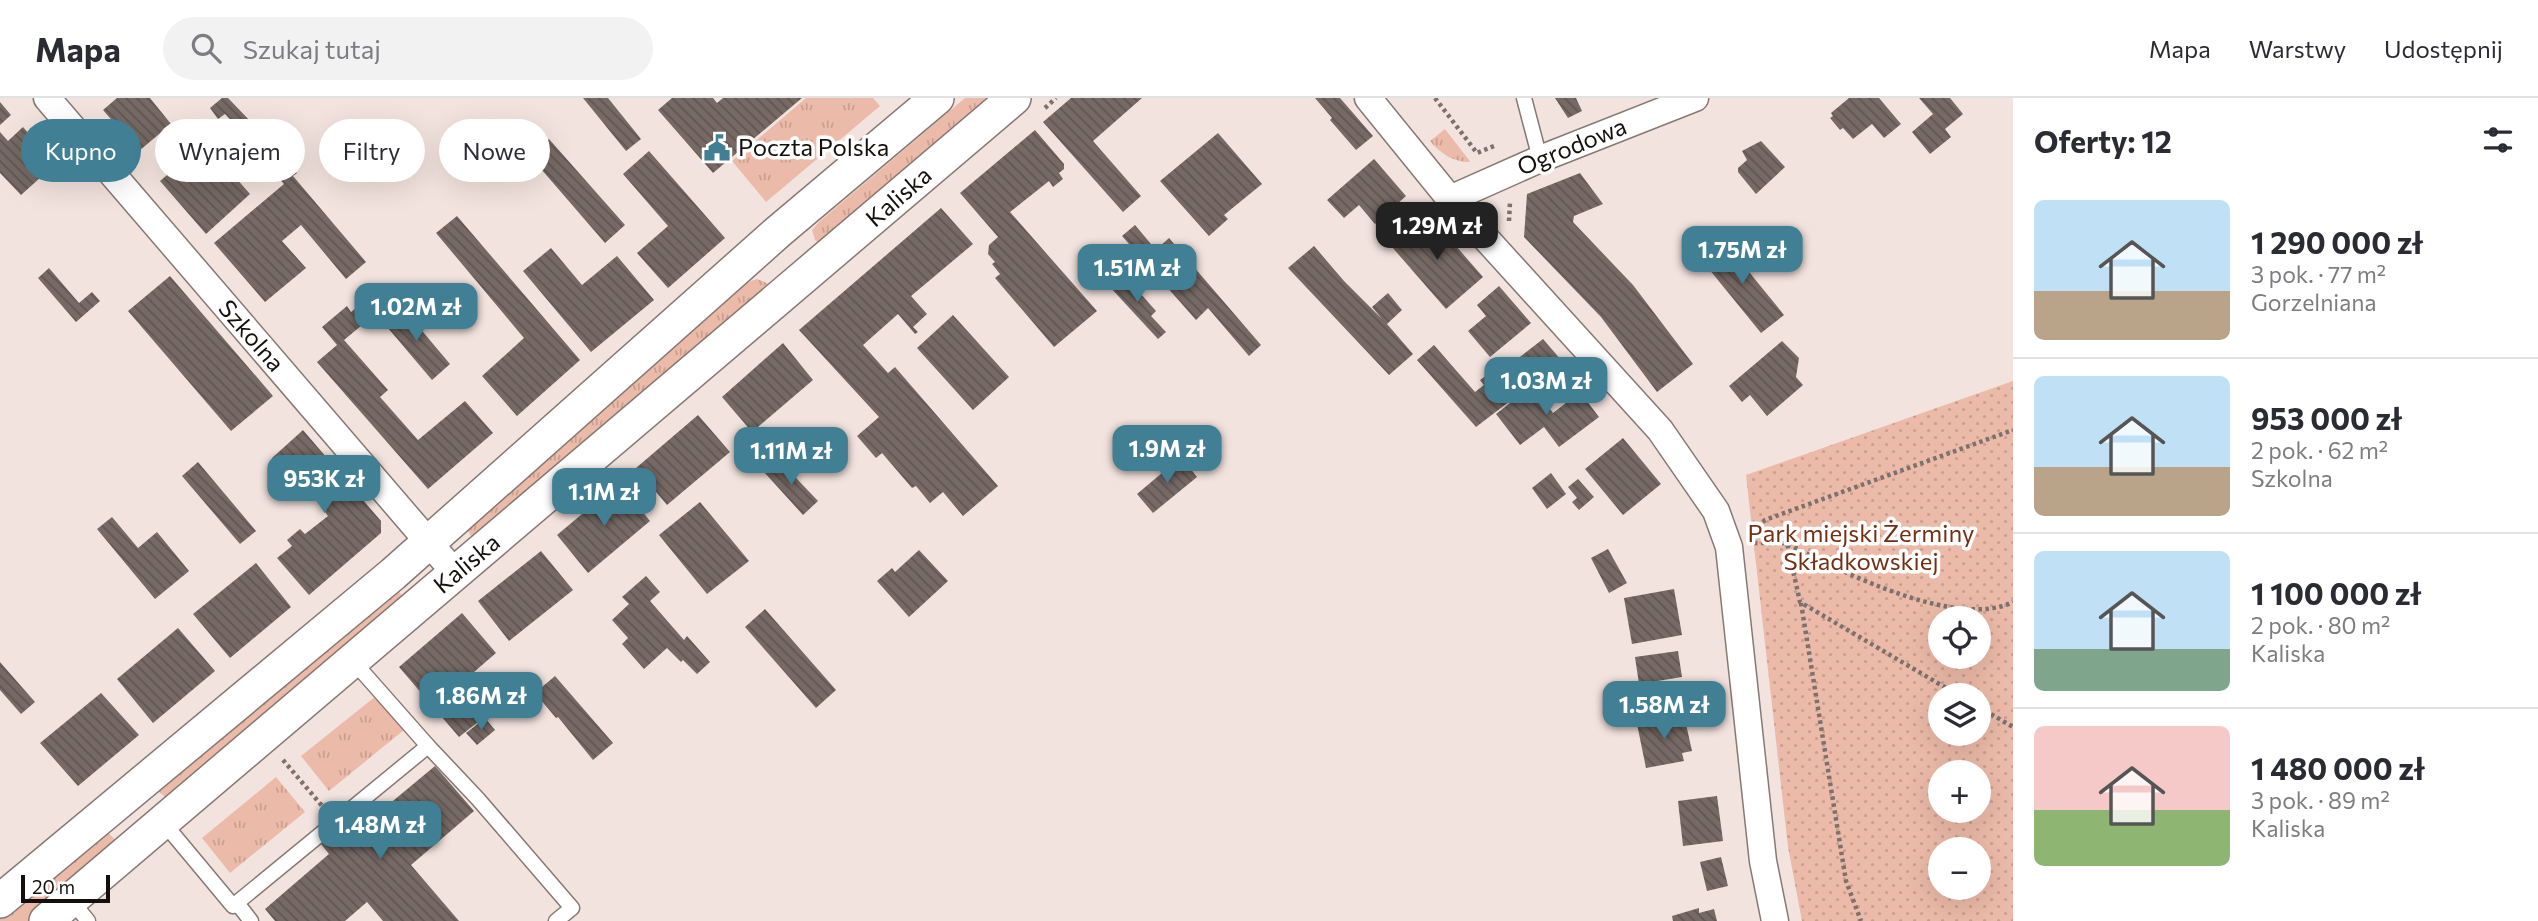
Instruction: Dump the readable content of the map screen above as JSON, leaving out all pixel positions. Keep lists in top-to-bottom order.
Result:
{
  "streets": {
    "street": ["Ogrodowa", "Kaliska", "Szkolna"]
  },
  "crossings": [
    ["Kaliska", "Szkolna"]
  ],
  "parks": ["Park miejski Żerminy Składkowskiej"],
  "places": {
    "public building": ["Poczta Polska"]
  },
  "scale_bar": "20 m",
  "page": {
    "header": "Mapa",
    "search": "Szukaj tutaj",
    "nav": ["Mapa", "Warstwy", "Udostępnij"],
    "heading": "Oferty: 12",
    "chip": [
      "Kupno",
      "Wynajem",
      "Filtry",
      "Nowe"
    ],
    "list": [
      {
        "name": "1 290 000 zł",
        "note": "3 pok. · 77 m² · Gorzelniana"
      },
      {
        "name": "953 000 zł",
        "note": "2 pok. · 62 m² · Szkolna"
      },
      {
        "name": "1 100 000 zł",
        "note": "2 pok. · 80 m² · Kaliska"
      },
      {
        "name": "1 480 000 zł",
        "note": "3 pok. · 89 m² · Kaliska"
      }
    ],
    "price": [
      "1.29M zł",
      "1.75M zł",
      "1.51M zł",
      "1.02M zł",
      "1.03M zł",
      "1.9M zł",
      "1.11M zł",
      "953K zł",
      "1.1M zł",
      "1.86M zł",
      "1.58M zł",
      "1.48M zł"
    ],
    "map_buttons": ["+", "−"],
    "scale": "20 m"
  }
}
